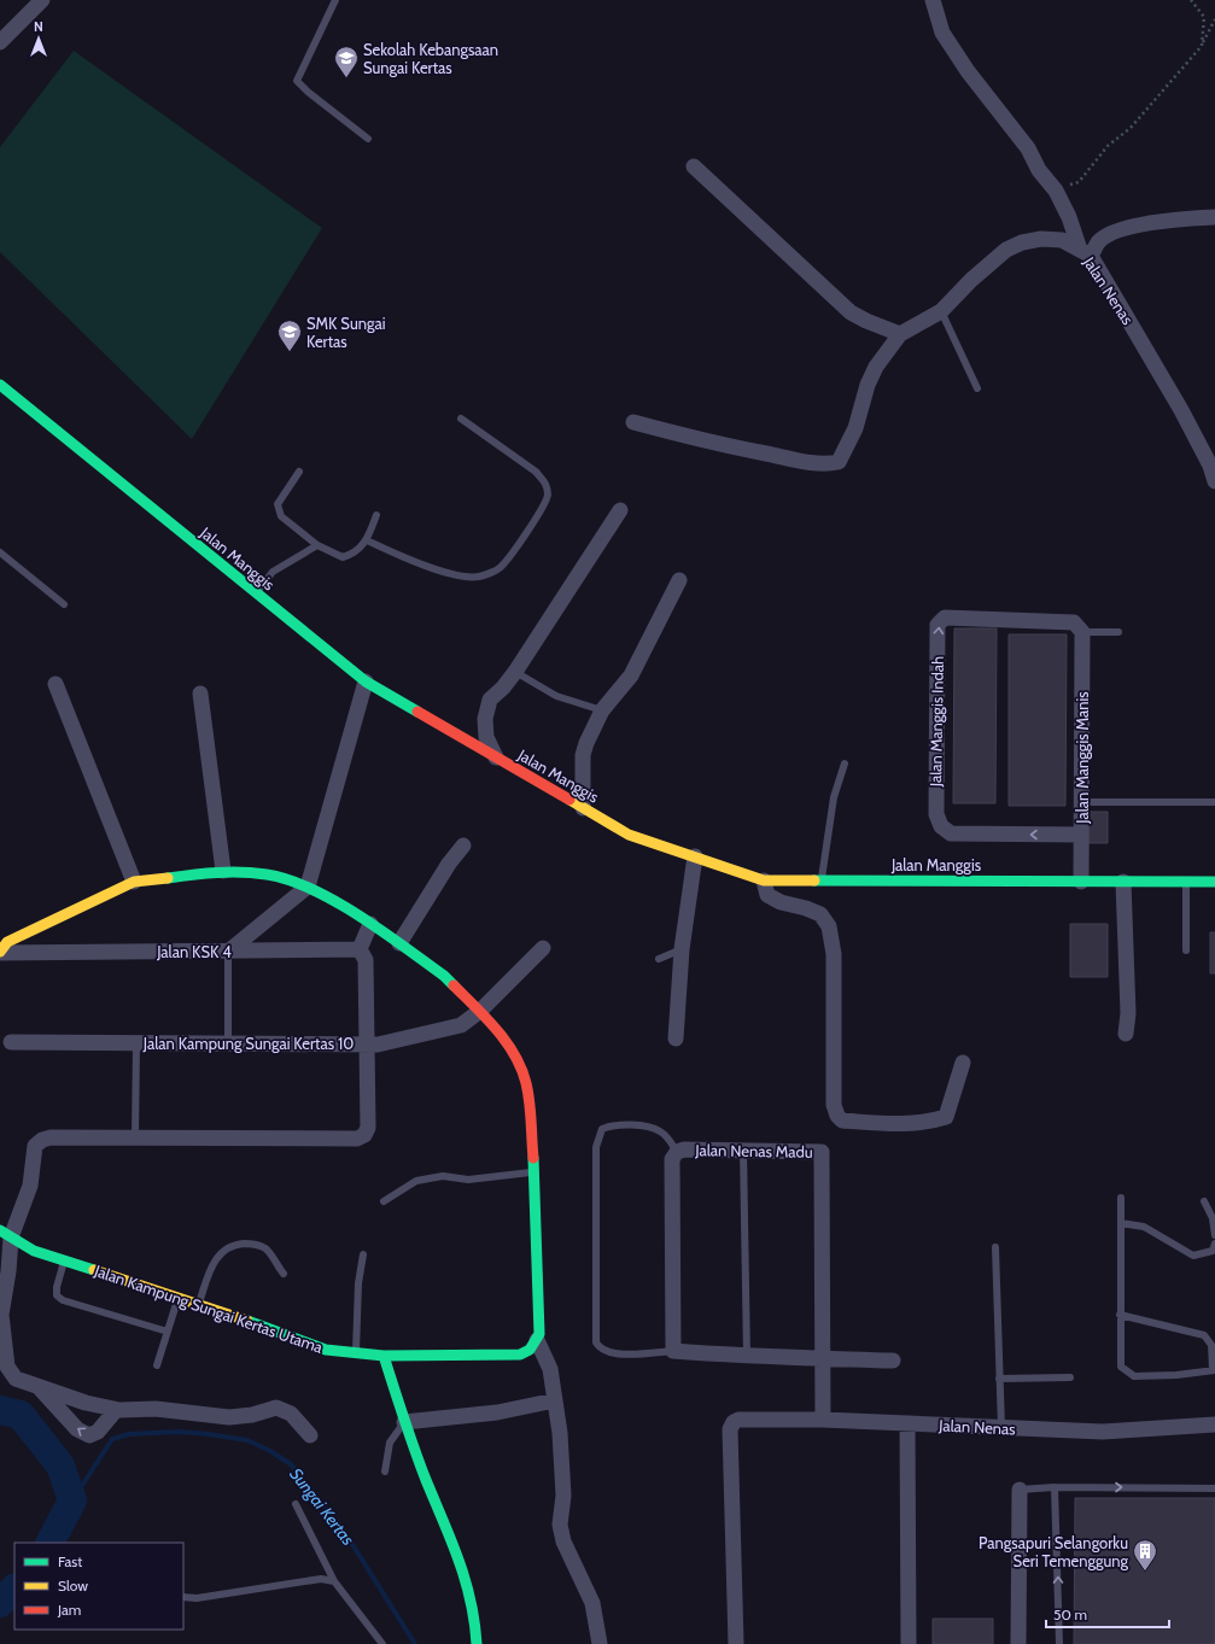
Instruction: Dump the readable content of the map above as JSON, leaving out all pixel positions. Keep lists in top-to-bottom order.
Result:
{
  "streets": {
    "street": [
      "Jalan Nenas",
      "Jalan Manggis",
      "Jalan Manggis Indah",
      "Jalan Manggis Manis",
      "Jalan KSK 4",
      "Jalan Kampung Sungai Kertas 10",
      "Jalan Nenas Madu",
      "Jalan Kampung Sungai Kertas Utama"
    ]
  },
  "crossings": [
    ["Jalan Nenas", "Jalan Nenas Madu"],
    ["Jalan Manggis", "Jalan Manggis Manis"],
    ["Jalan Manggis Indah", "Jalan Manggis Manis"]
  ],
  "water": ["Sungai Kertas"],
  "places": {
    "school or university": ["Sekolah Kebangsaan Sungai Kertas", "SMK Sungai Kertas"],
    "building": ["Pangsapuri Selangorku Seri Temenggung"]
  },
  "legend": ["Fast", "Slow", "Jam"],
  "scale_bar": "50 m",
  "north": "top"
}
